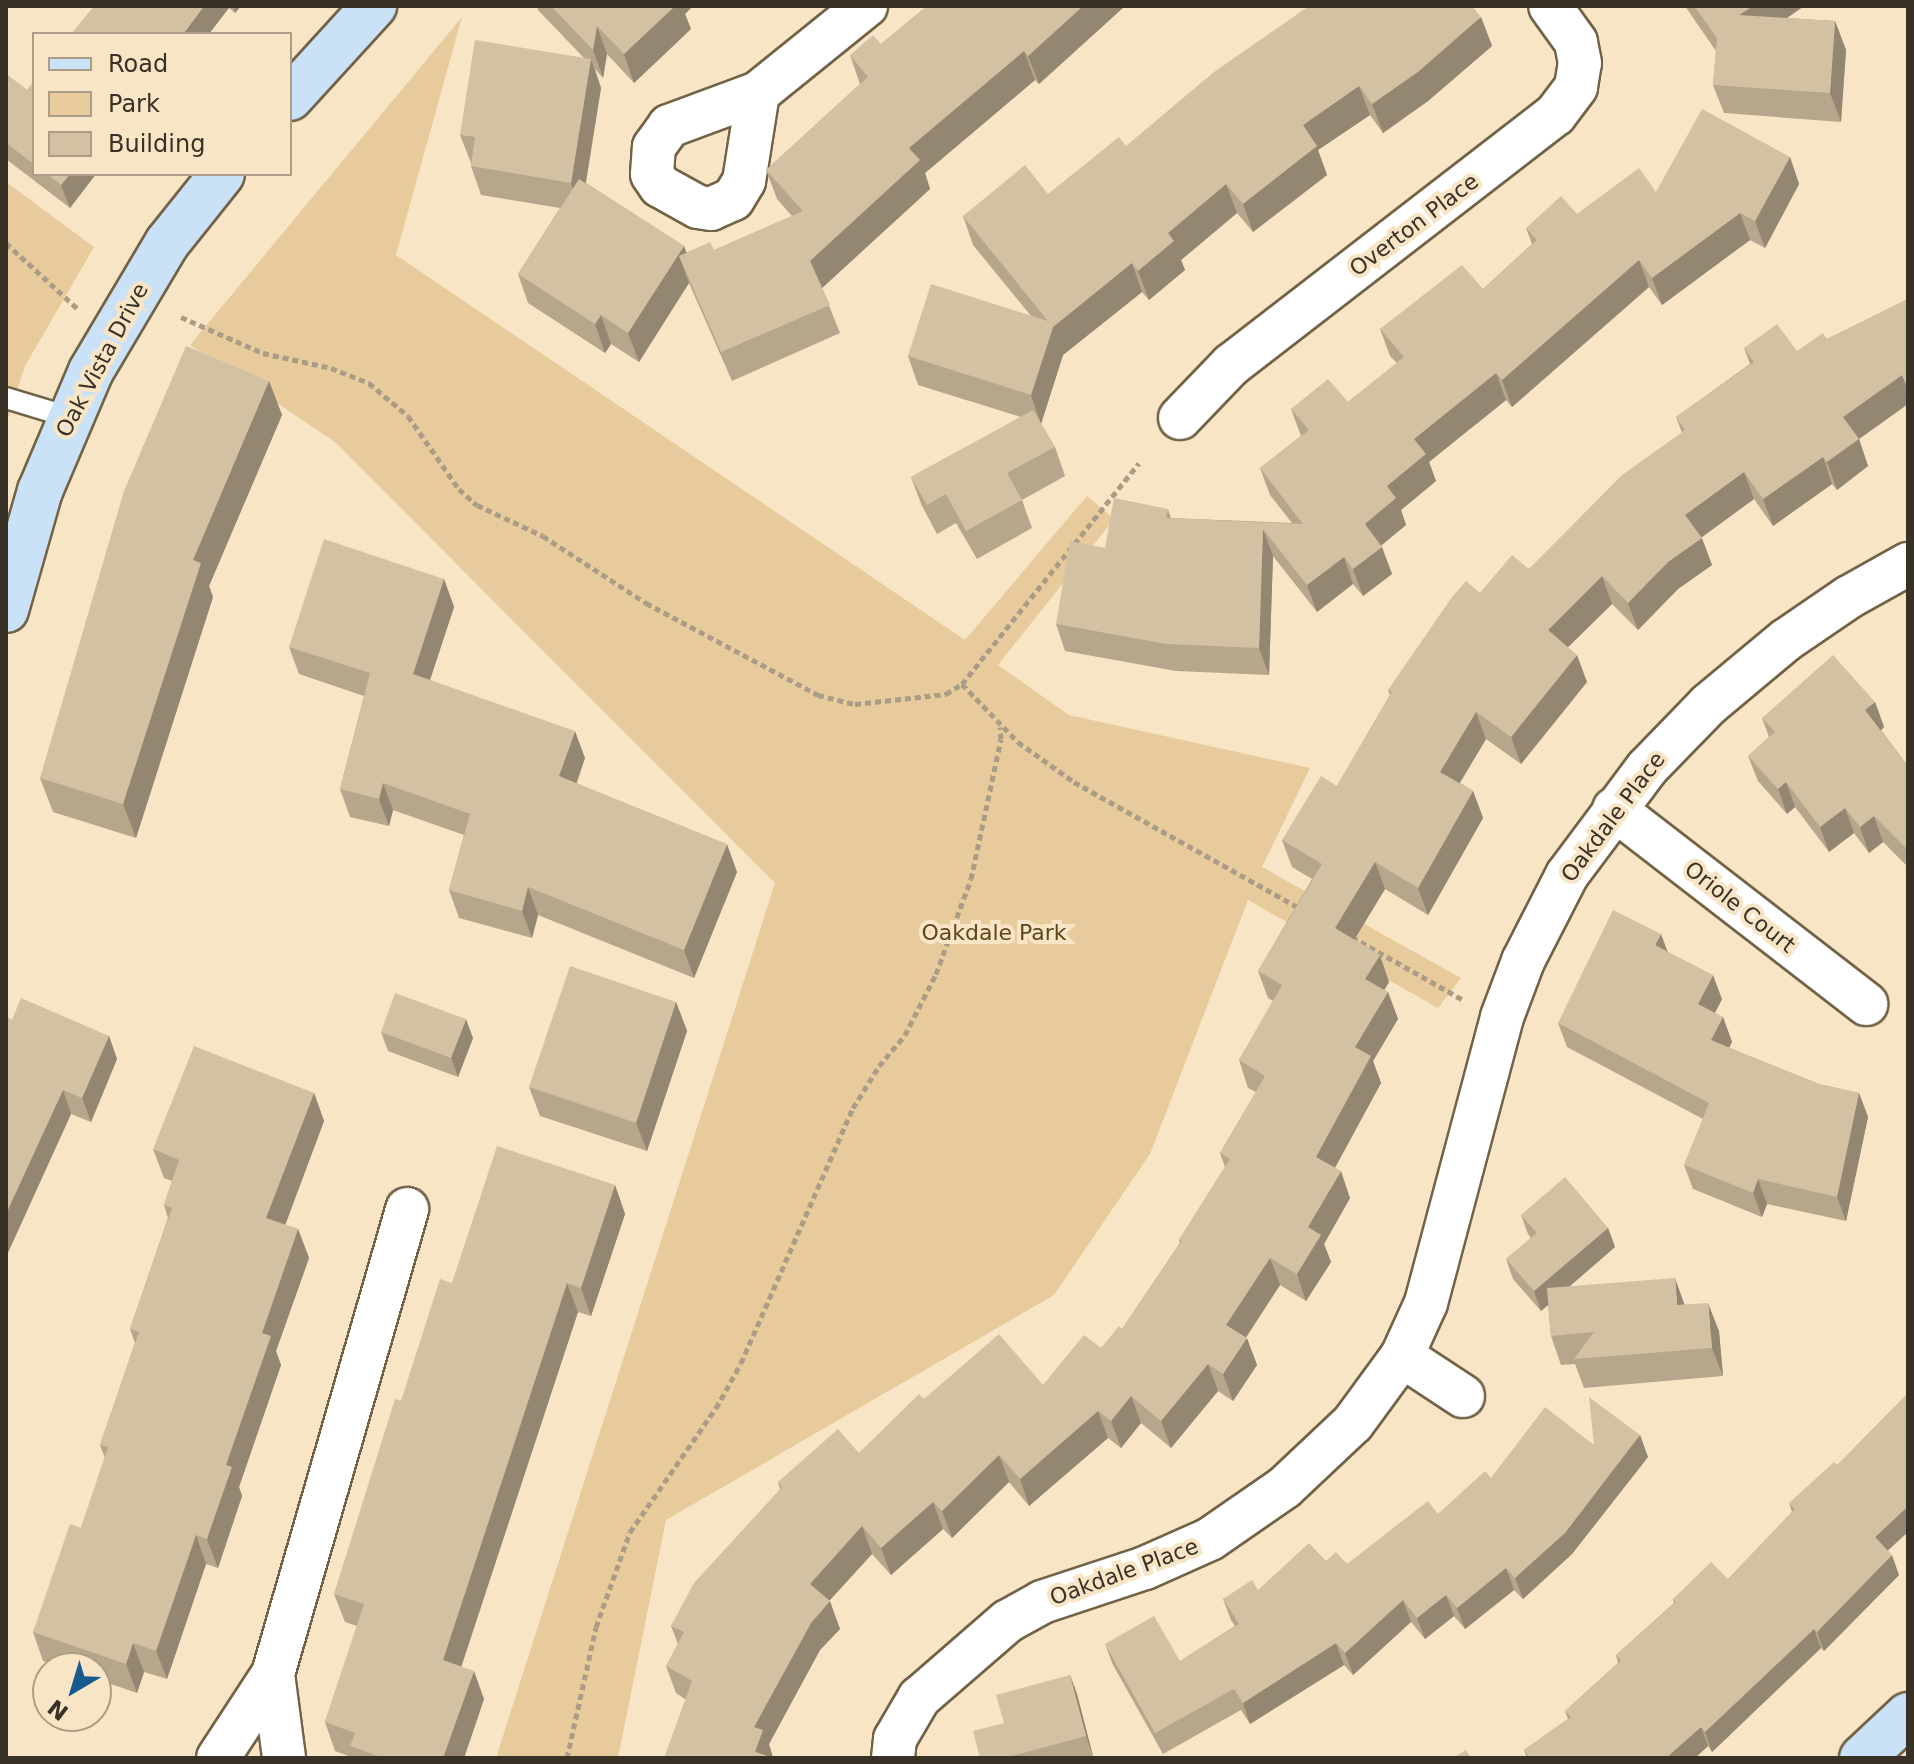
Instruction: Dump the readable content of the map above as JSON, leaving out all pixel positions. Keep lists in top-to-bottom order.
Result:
{
  "streets": {
    "street": [
      "Overton Place",
      "Oak Vista Drive",
      "Oakdale Place",
      "Oriole Court"
    ]
  },
  "crossings": [
    ["Oakdale Place", "Oriole Court"]
  ],
  "parks": ["Oakdale Park"],
  "legend": ["Road", "Park", "Building"],
  "north": "bottom left"
}
